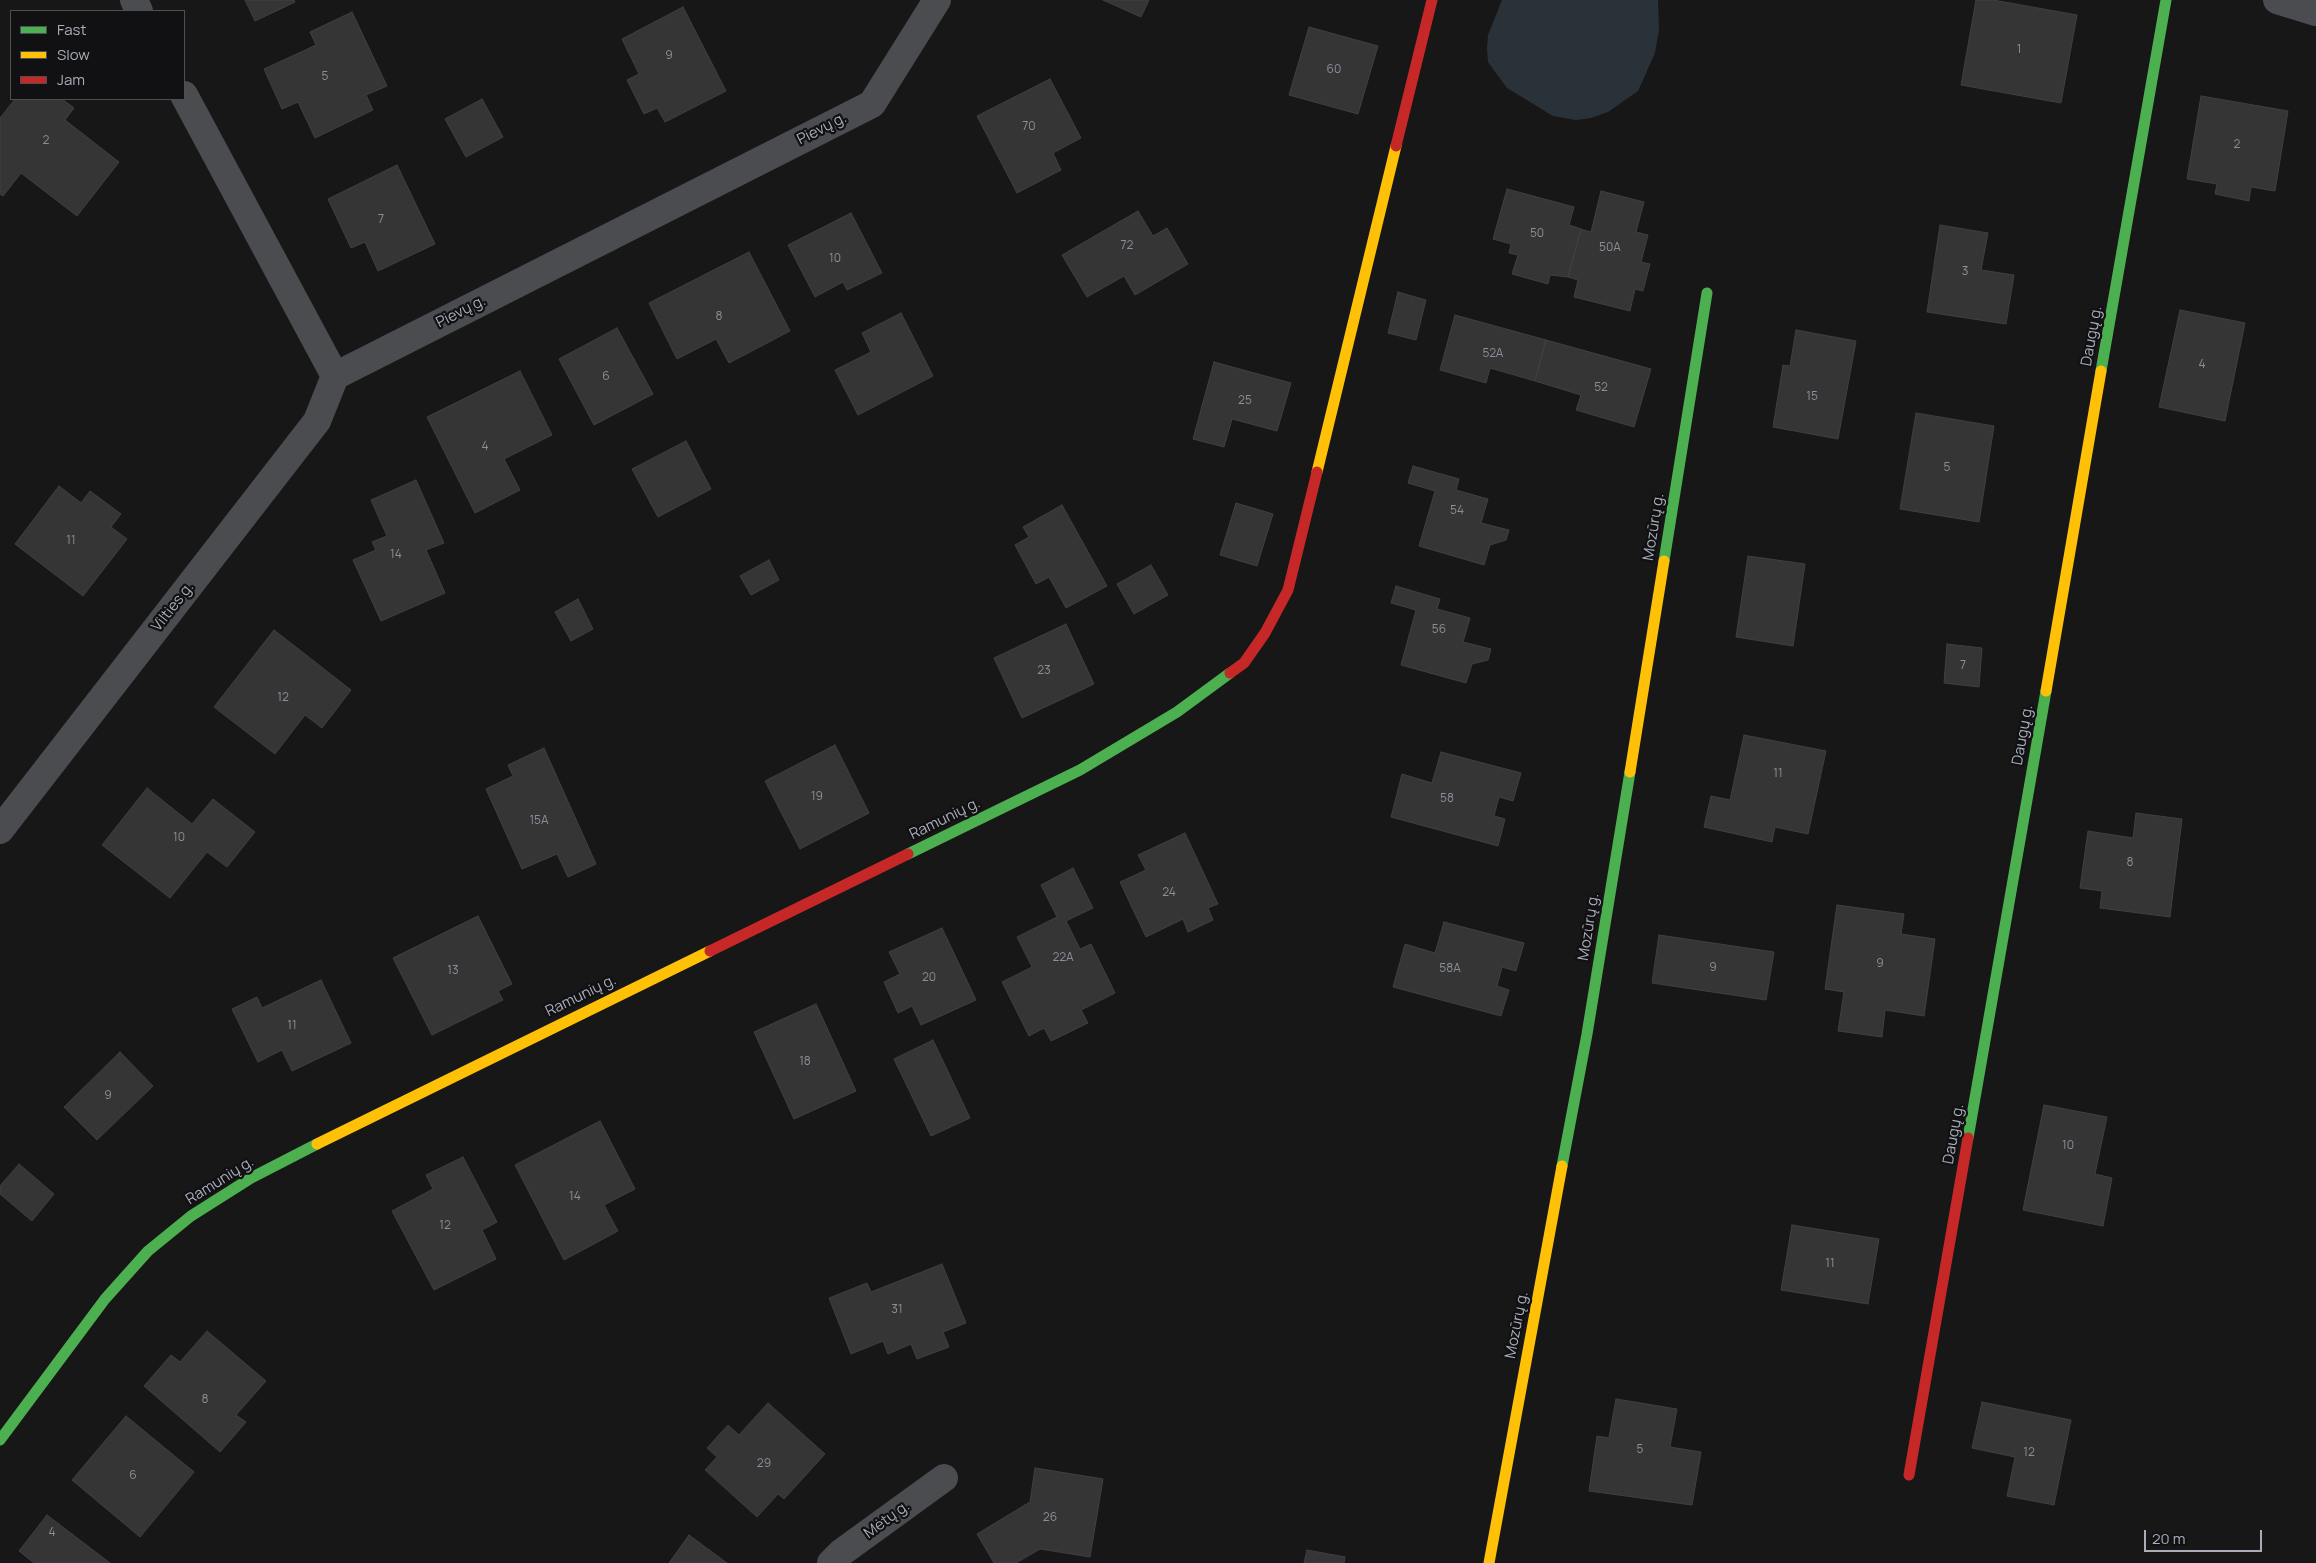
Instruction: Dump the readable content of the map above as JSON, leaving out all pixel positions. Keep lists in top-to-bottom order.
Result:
{
  "streets": {
    "street": [
      "Pievų g.",
      "Daugų g.",
      "Mozūrų g.",
      "Vilties g.",
      "Ramunių g.",
      "Mėtų g."
    ]
  },
  "crossings": [
    ["Pievų g.", "Vilties g."]
  ],
  "house_numbers": [
    "1",
    "9",
    "60",
    "5",
    "70",
    "2",
    "2",
    "7",
    "50",
    "72",
    "50A",
    "10",
    "3",
    "8",
    "52A",
    "4",
    "6",
    "52",
    "15",
    "25",
    "4",
    "5",
    "54",
    "11",
    "14",
    "56",
    "7",
    "23",
    "12",
    "11",
    "19",
    "58",
    "15A",
    "10",
    "8",
    "24",
    "22A",
    "9",
    "9",
    "58A",
    "13",
    "20",
    "11",
    "18",
    "9",
    "10",
    "14",
    "12",
    "11",
    "31",
    "8",
    "5",
    "12",
    "29",
    "6",
    "26",
    "4"
  ],
  "legend": ["Fast", "Slow", "Jam"],
  "scale_bar": "20 m"
}
